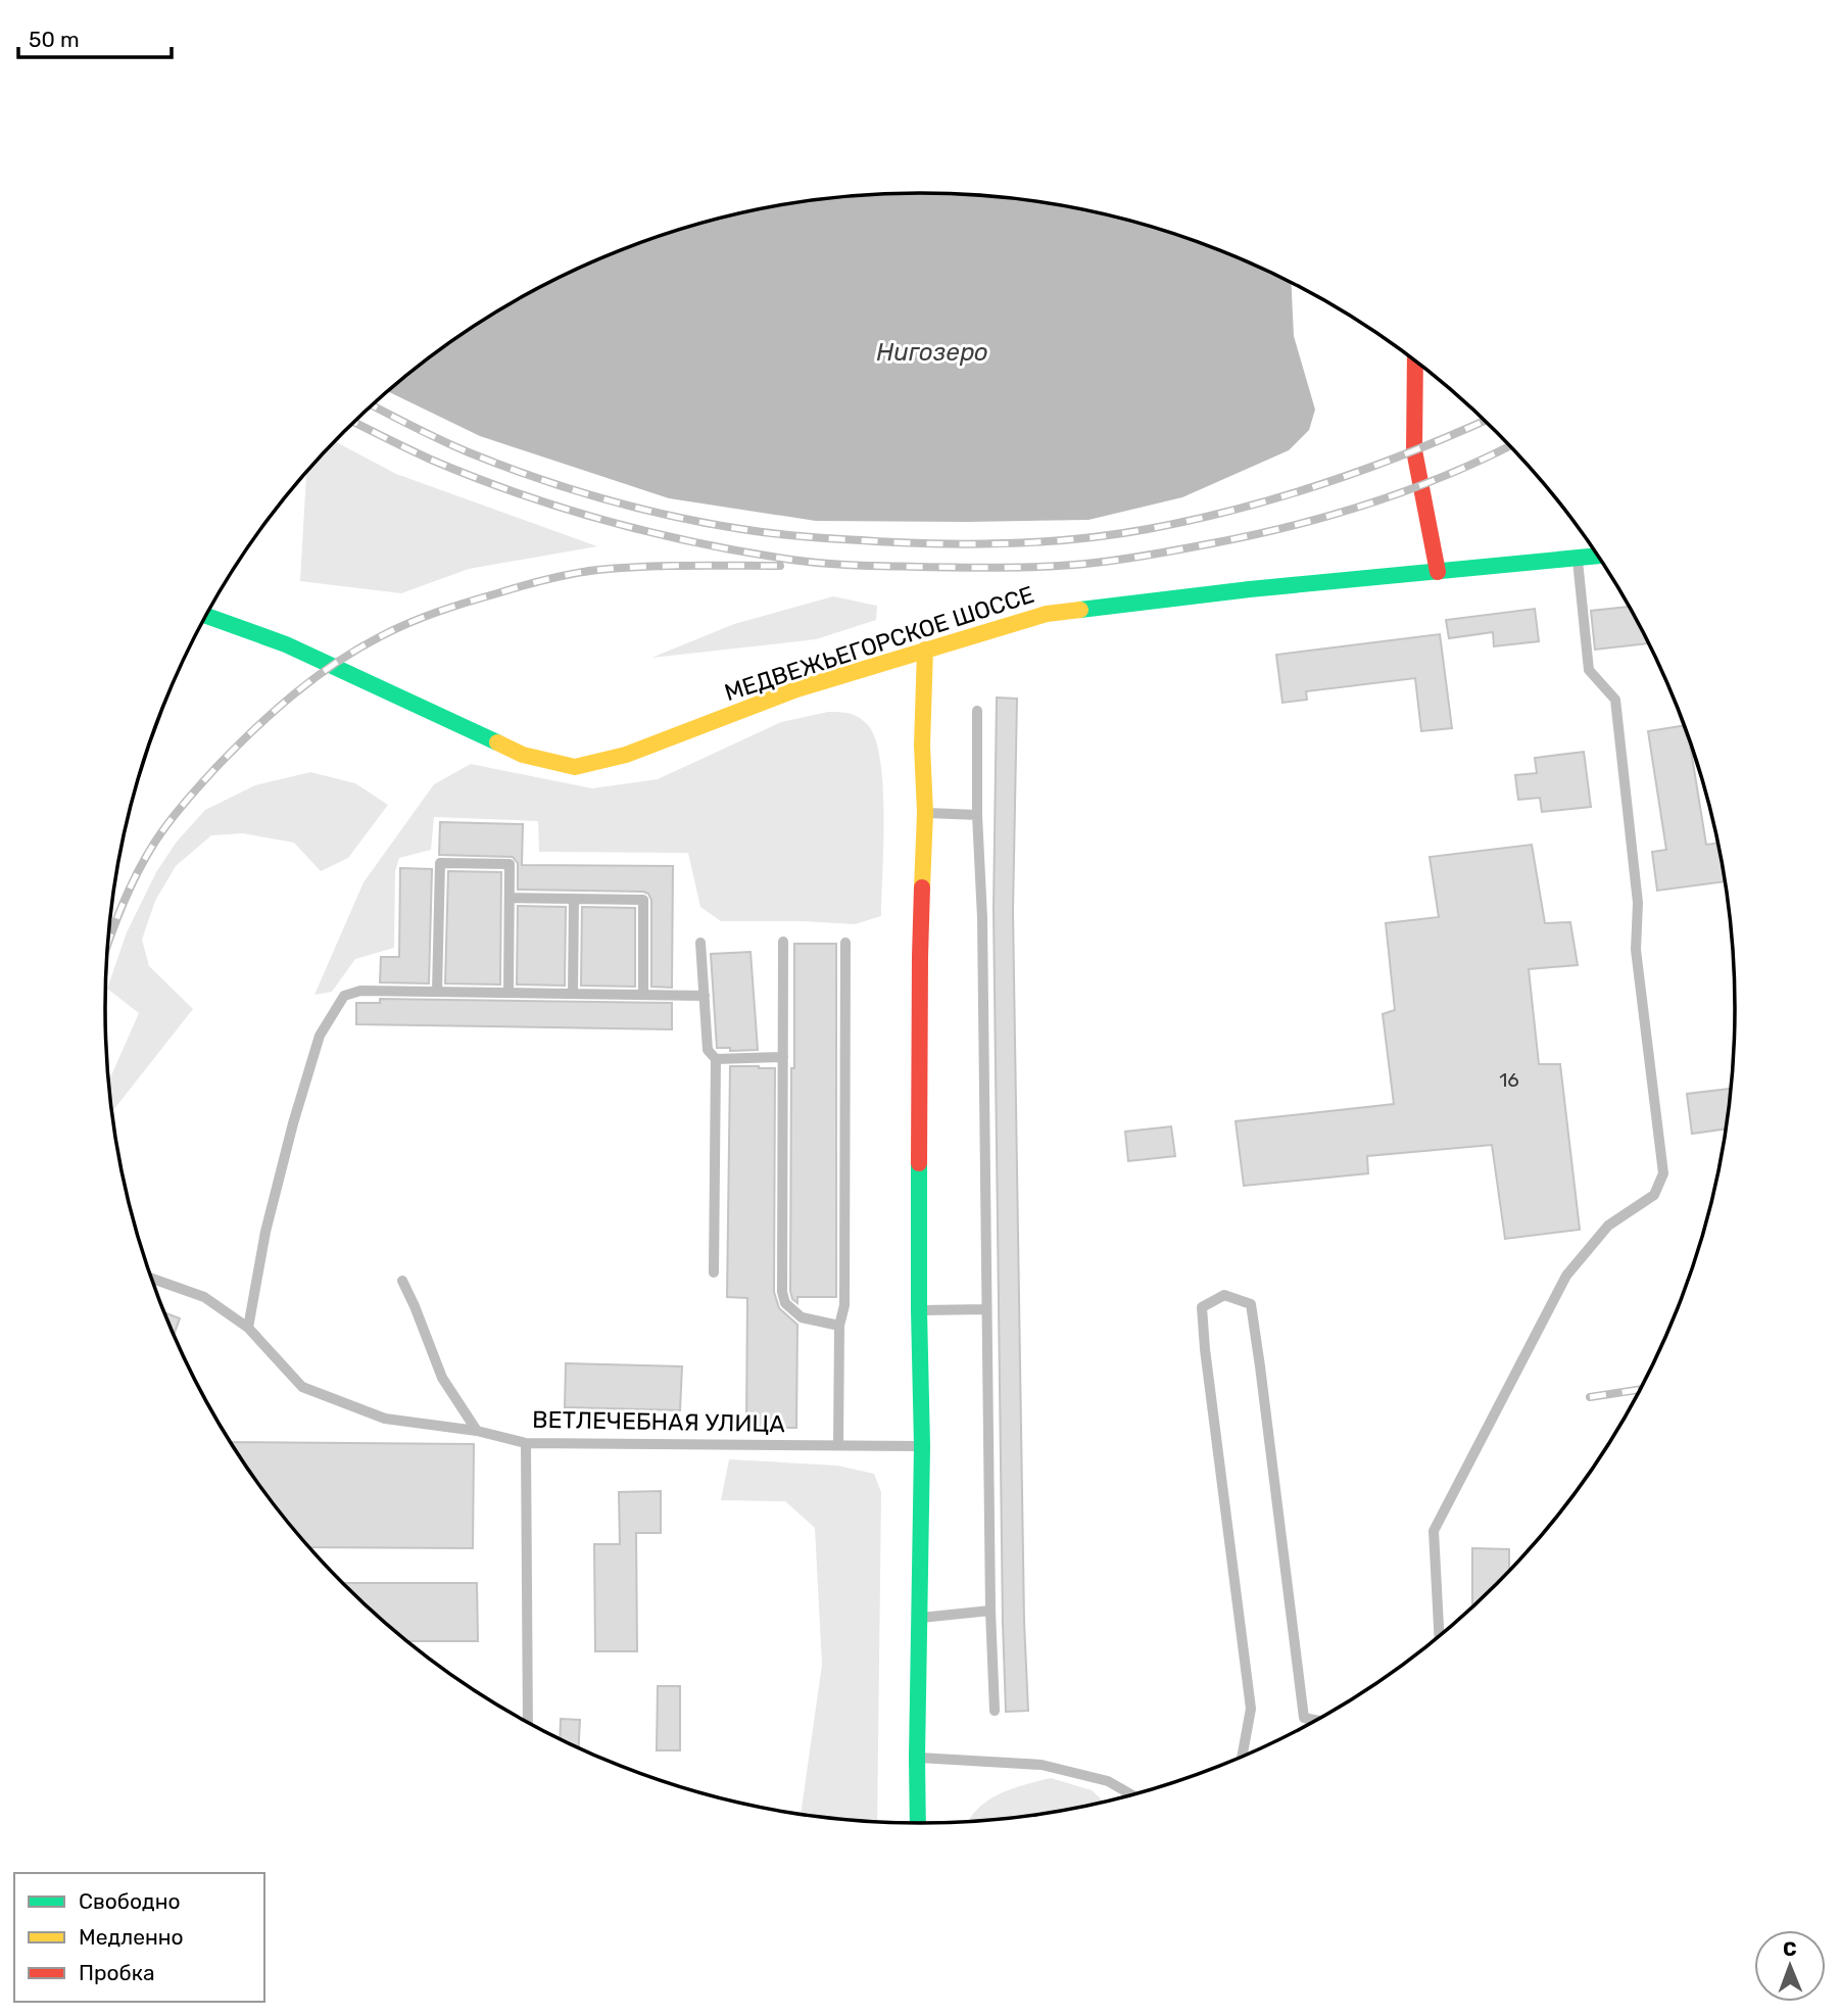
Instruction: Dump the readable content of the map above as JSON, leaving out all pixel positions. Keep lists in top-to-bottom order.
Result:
{
  "streets": {
    "street": ["МЕДВЕЖЬЕГОРСКОЕ ШОССЕ"],
    "lane": ["ВЕТЛЕЧЕБНАЯ УЛИЦА"]
  },
  "water": ["Нигозеро"],
  "house_numbers": ["16"],
  "legend": ["Свободно", "Медленно", "Пробка"],
  "scale_bar": "50 m",
  "north": "top"
}
